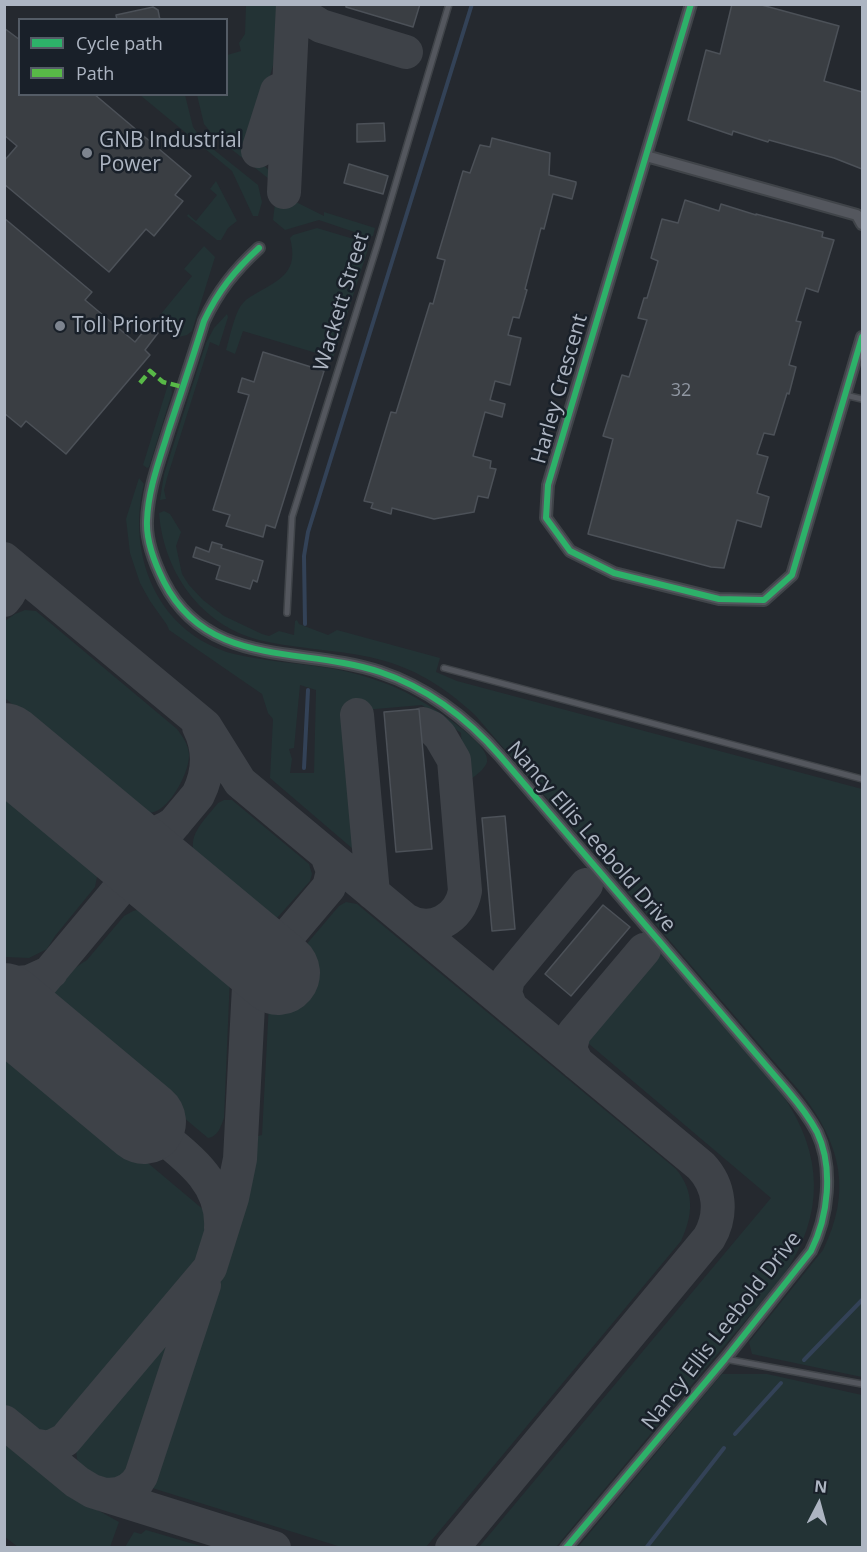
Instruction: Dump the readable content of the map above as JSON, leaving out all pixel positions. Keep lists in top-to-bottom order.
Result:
{
  "streets": {
    "street": ["Harley Crescent", "Nancy Ellis Leebold Drive"],
    "lane": ["Wackett Street"]
  },
  "places": ["GNB Industrial Power", "Toll Priority"],
  "house_numbers": ["32"],
  "legend": ["Cycle path", "Path"],
  "north": "top"
}
